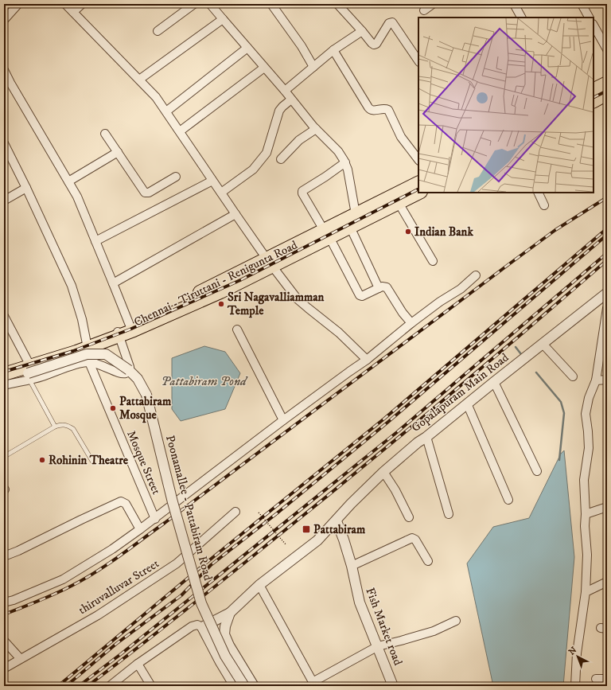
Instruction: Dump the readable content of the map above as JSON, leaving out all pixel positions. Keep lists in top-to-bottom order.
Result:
{
  "streets": {
    "highway": ["Chennai - Tiruttani - Renigunta Road"],
    "street": [
      "Gopalapuram Main Road",
      "Mosque Street",
      "Poonamallee - Pattabiram Road",
      "thiruvalluvar Street",
      "Fish Market road"
    ]
  },
  "crossings": [
    ["Chennai - Tiruttani - Renigunta Road", "Poonamallee - Pattabiram Road"],
    ["Gopalapuram Main Road", "Fish Market road"]
  ],
  "water": ["Pattabiram Pond"],
  "places": {
    "other": [
      "Indian Bank",
      "Sri Nagavalliamman Temple",
      "Pattabiram Mosque",
      "Rohinin Theatre"
    ],
    "transit": ["Pattabiram"]
  },
  "north": "top left"
}
